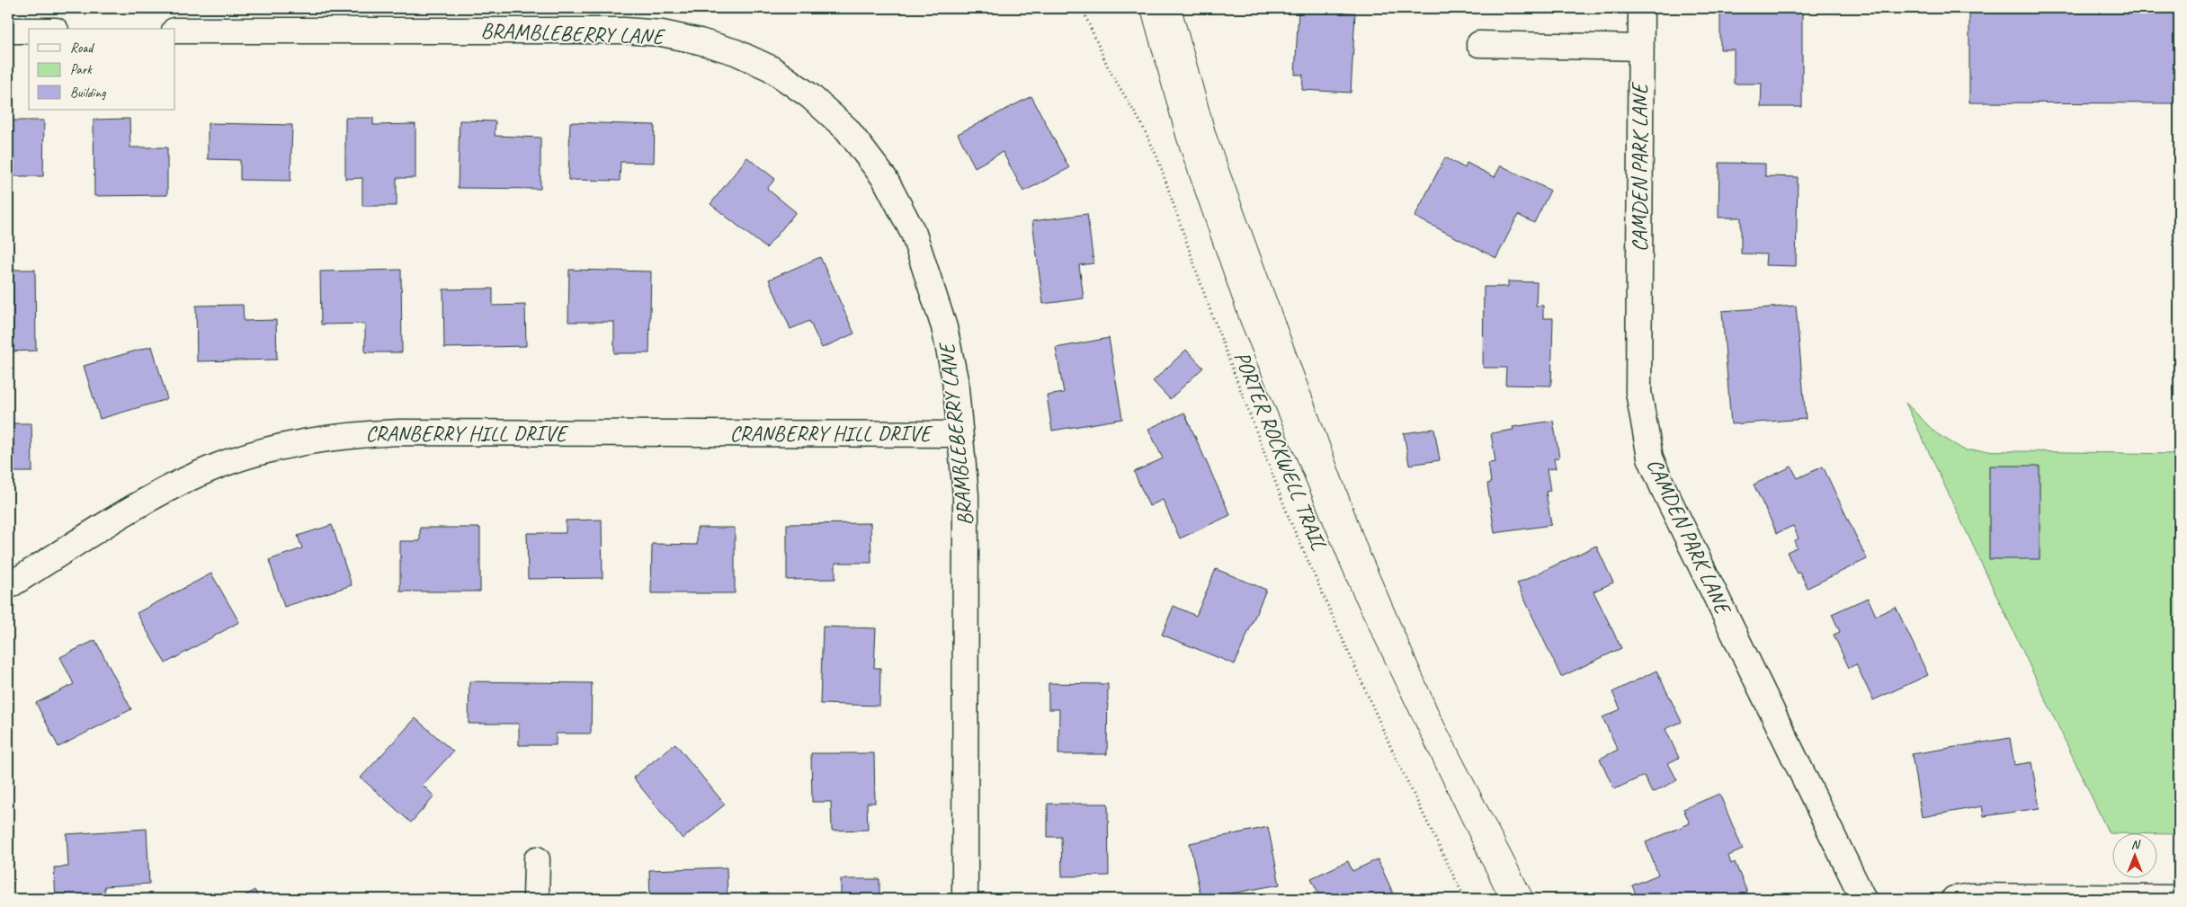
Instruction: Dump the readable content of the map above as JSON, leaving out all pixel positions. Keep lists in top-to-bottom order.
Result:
{
  "streets": {
    "street": ["BRAMBLEBERRY LANE", "CAMDEN PARK LANE", "CRANBERRY HILL DRIVE"],
    "path": ["PORTER ROCKWELL TRAIL"]
  },
  "crossings": [
    ["BRAMBLEBERRY LANE", "CRANBERRY HILL DRIVE"]
  ],
  "legend": ["Road", "Park", "Building"],
  "north": "top"
}
